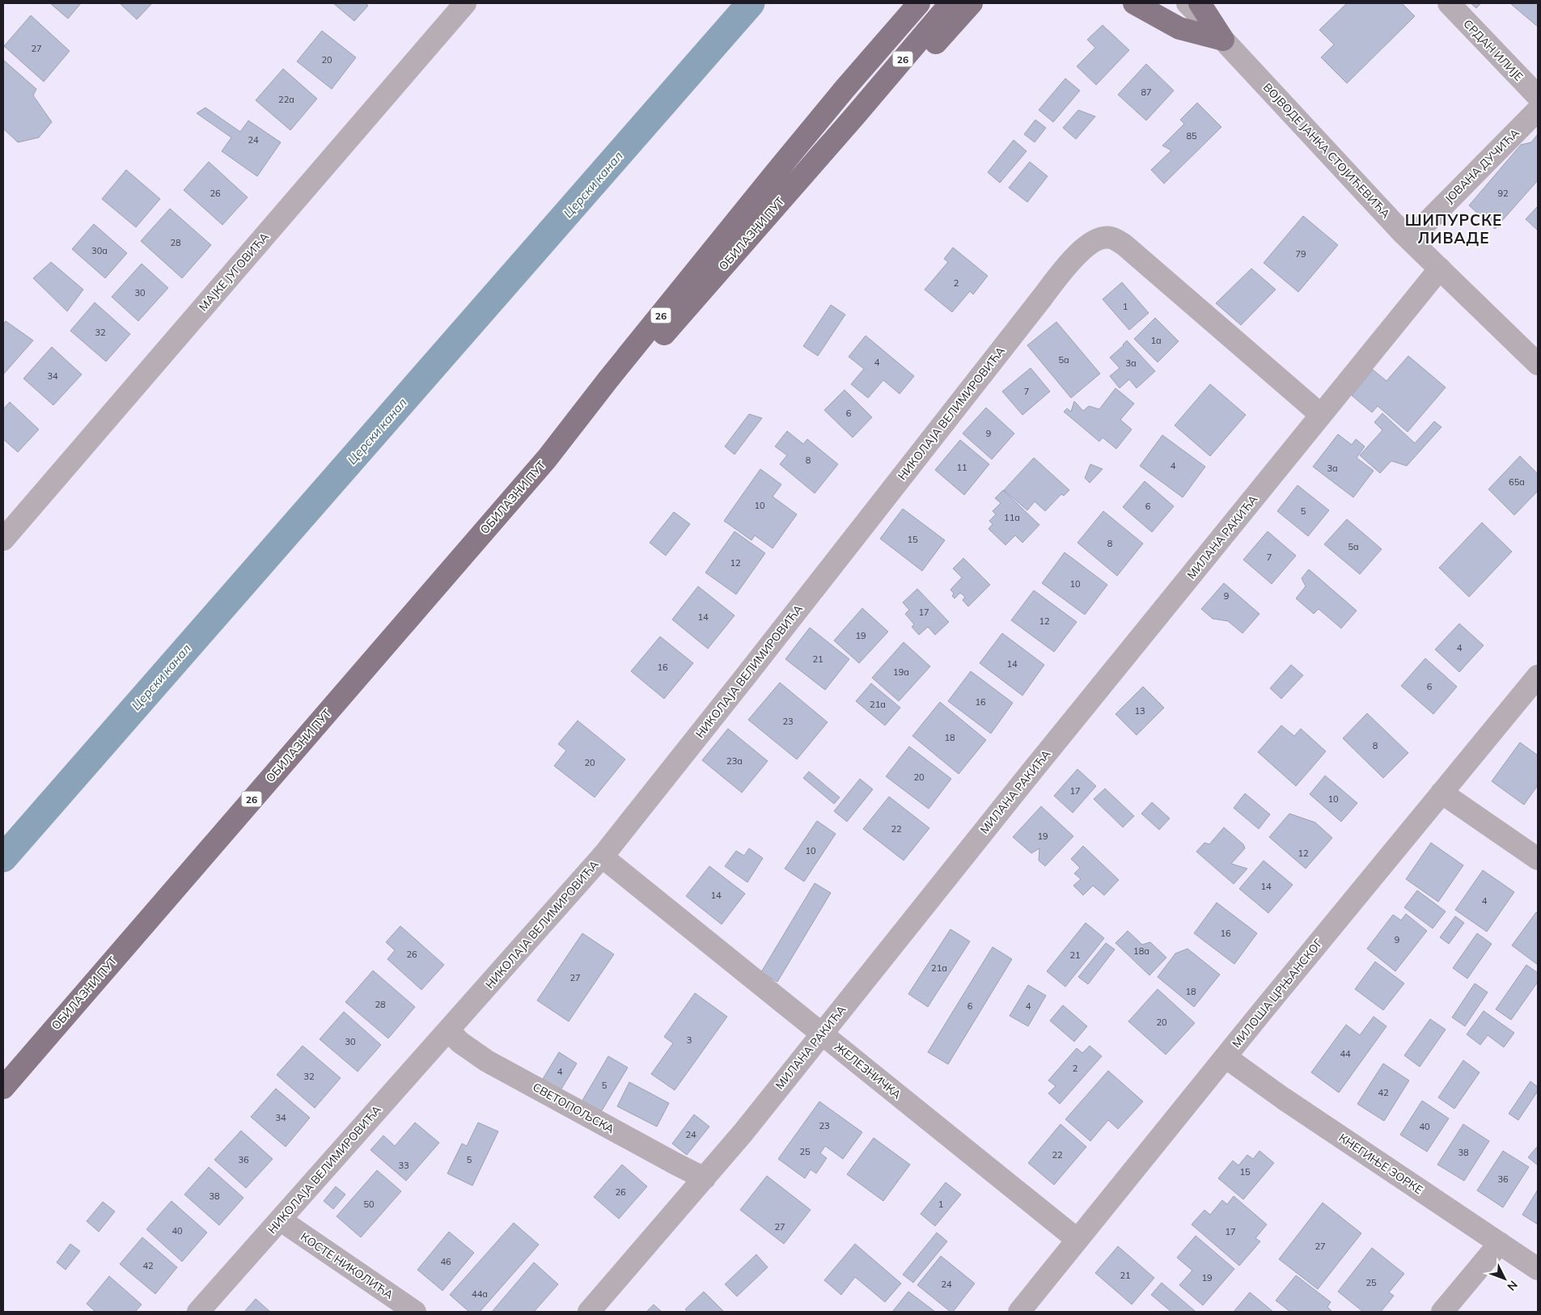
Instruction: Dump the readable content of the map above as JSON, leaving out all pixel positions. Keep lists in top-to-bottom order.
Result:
{
  "streets": {
    "main road": ["26", "ОБИЛАЗНИ ПУТ"],
    "street": [
      "СРДАН ИЛИЈЕ",
      "ВОЈВОДЕ ЈАНКА СТОЈИЋЕВИЋА",
      "ЈОВАНА ДУЧИЋА",
      "МАЈКЕ ЈУГОВИЋА",
      "НИКОЛАЈА ВЕЛИМИРОВИЋА",
      "МИЛАНА РАКИЋА",
      "МИЛОША ЦРЊАНСКОГ",
      "ЖЕЛЕЗНИЧКА",
      "СВЕТОПОЉСКА",
      "КНЕГИЊЕ ЗОРКЕ",
      "КОСТЕ НИКОЛИЋА"
    ]
  },
  "crossings": [
    ["ВОЈВОДЕ ЈАНКА СТОЈИЋЕВИЋА", "ЈОВАНА ДУЧИЋА"],
    ["ВОЈВОДЕ ЈАНКА СТОЈИЋЕВИЋА", "МИЛАНА РАКИЋА"],
    ["НИКОЛАЈА ВЕЛИМИРОВИЋА", "МИЛАНА РАКИЋА"],
    ["НИКОЛАЈА ВЕЛИМИРОВИЋА", "ЖЕЛЕЗНИЧКА"],
    ["НИКОЛАЈА ВЕЛИМИРОВИЋА", "СВЕТОПОЉСКА"],
    ["НИКОЛАЈА ВЕЛИМИРОВИЋА", "КОСТЕ НИКОЛИЋА"],
    ["МИЛАНА РАКИЋА", "ЖЕЛЕЗНИЧКА"],
    ["МИЛАНА РАКИЋА", "СВЕТОПОЉСКА"],
    ["МИЛОША ЦРЊАНСКОГ", "ЖЕЛЕЗНИЧКА"],
    ["МИЛОША ЦРЊАНСКОГ", "КНЕГИЊЕ ЗОРКЕ"]
  ],
  "districts": ["ШИПУРСКЕ ЛИВАДЕ"],
  "water": ["Церски канал"],
  "house_numbers": [
    "27",
    "20",
    "87",
    "22a",
    "85",
    "24",
    "26",
    "92",
    "28",
    "30a",
    "79",
    "2",
    "30",
    "1",
    "32",
    "1a",
    "5a",
    "4",
    "3a",
    "34",
    "7",
    "6",
    "9",
    "8",
    "4",
    "11",
    "3a",
    "65a",
    "10",
    "6",
    "5",
    "11a",
    "15",
    "8",
    "5a",
    "7",
    "12",
    "10",
    "9",
    "17",
    "14",
    "12",
    "19",
    "4",
    "21",
    "14",
    "16",
    "19a",
    "6",
    "16",
    "21a",
    "13",
    "23",
    "18",
    "8",
    "23a",
    "20",
    "20",
    "17",
    "10",
    "22",
    "19",
    "10",
    "12",
    "14",
    "14",
    "4",
    "16",
    "9",
    "18a",
    "26",
    "21",
    "21a",
    "27",
    "18",
    "28",
    "6",
    "4",
    "20",
    "3",
    "30",
    "44",
    "2",
    "4",
    "32",
    "5",
    "42",
    "34",
    "23",
    "40",
    "24",
    "25",
    "38",
    "22",
    "36",
    "5",
    "33",
    "15",
    "36",
    "26",
    "38",
    "50",
    "1",
    "27",
    "40",
    "17",
    "27",
    "46",
    "42",
    "21",
    "19",
    "25",
    "24",
    "44a"
  ],
  "north": "bottom right"
}
